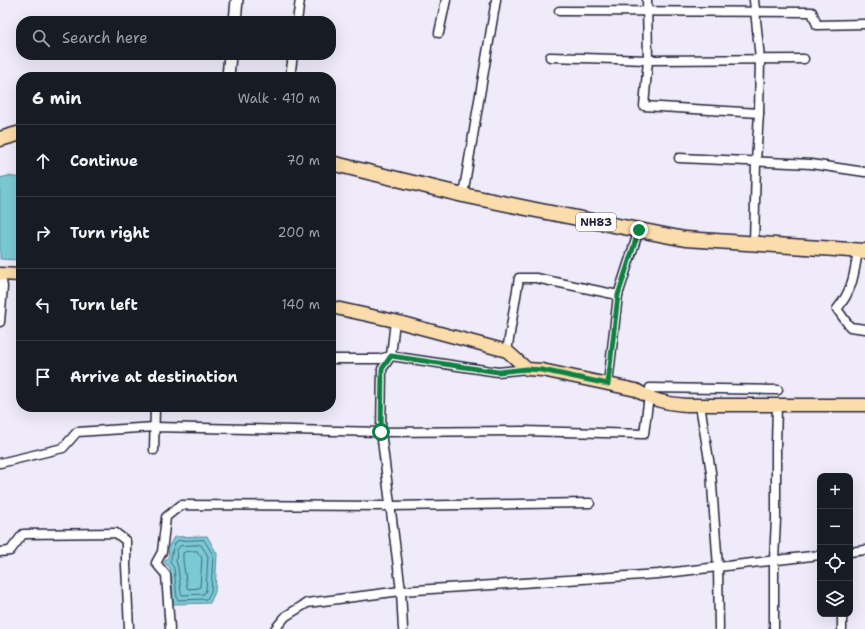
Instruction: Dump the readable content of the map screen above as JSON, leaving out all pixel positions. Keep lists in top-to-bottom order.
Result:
{
  "streets": {
    "highway": ["NH83"]
  },
  "page": {
    "search": "Search here",
    "heading": ["6 min", "Walk · 410 m"],
    "list": [
      ["Continue", "70 m"],
      ["Turn right", "200 m"],
      ["Turn left", "140 m"],
      "Arrive at destination"
    ],
    "map_buttons": ["+", "−"]
  }
}
